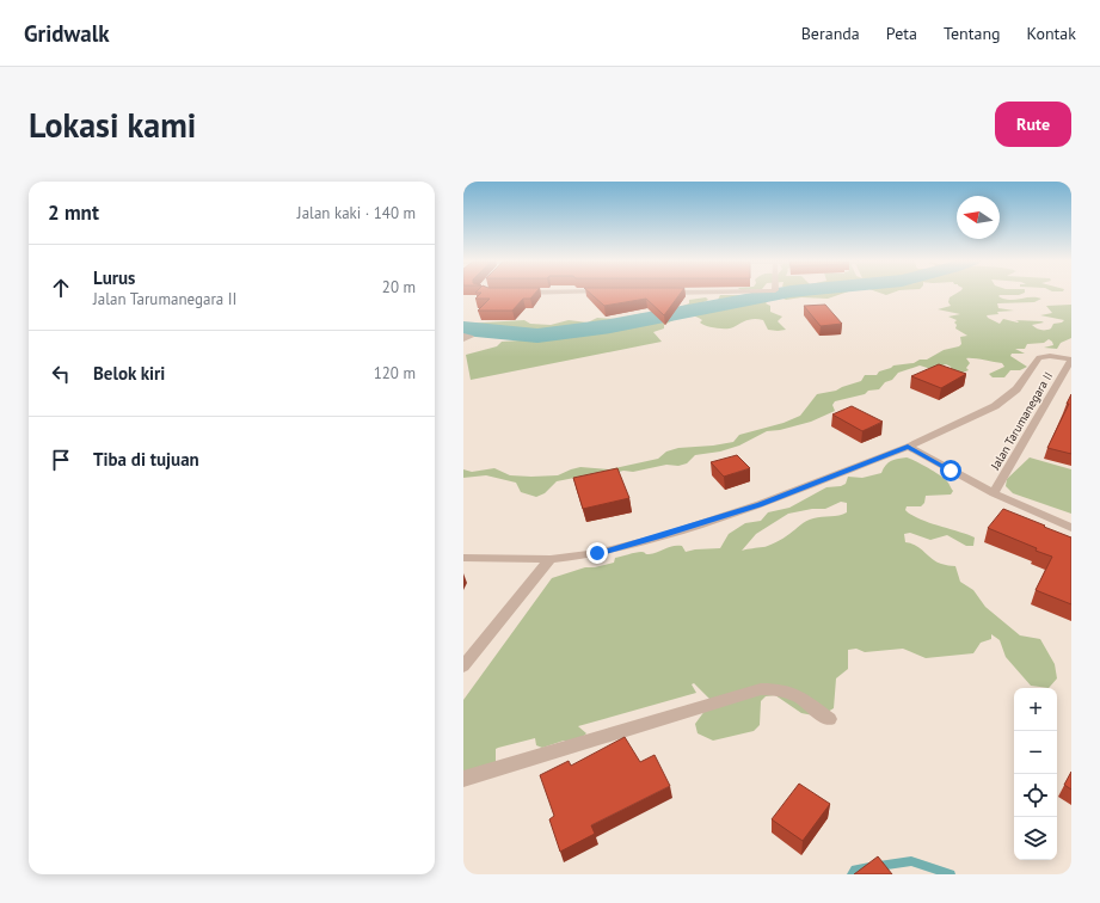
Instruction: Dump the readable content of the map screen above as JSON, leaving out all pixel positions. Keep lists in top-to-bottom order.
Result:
{
  "streets": {
    "street": ["Jalan Tarumanegara II"]
  },
  "north": "left",
  "page": {
    "header": "Gridwalk",
    "nav": [
      "Beranda",
      "Peta",
      "Tentang",
      "Kontak"
    ],
    "buttons": "Rute",
    "title": "Lokasi kami",
    "heading": ["2 mnt", "Jalan kaki · 140 m"],
    "list": [
      ["Lurus", "Jalan Tarumanegara II", "20 m"],
      ["Belok kiri", "120 m"],
      "Tiba di tujuan"
    ],
    "map_buttons": ["+", "−"]
  }
}
